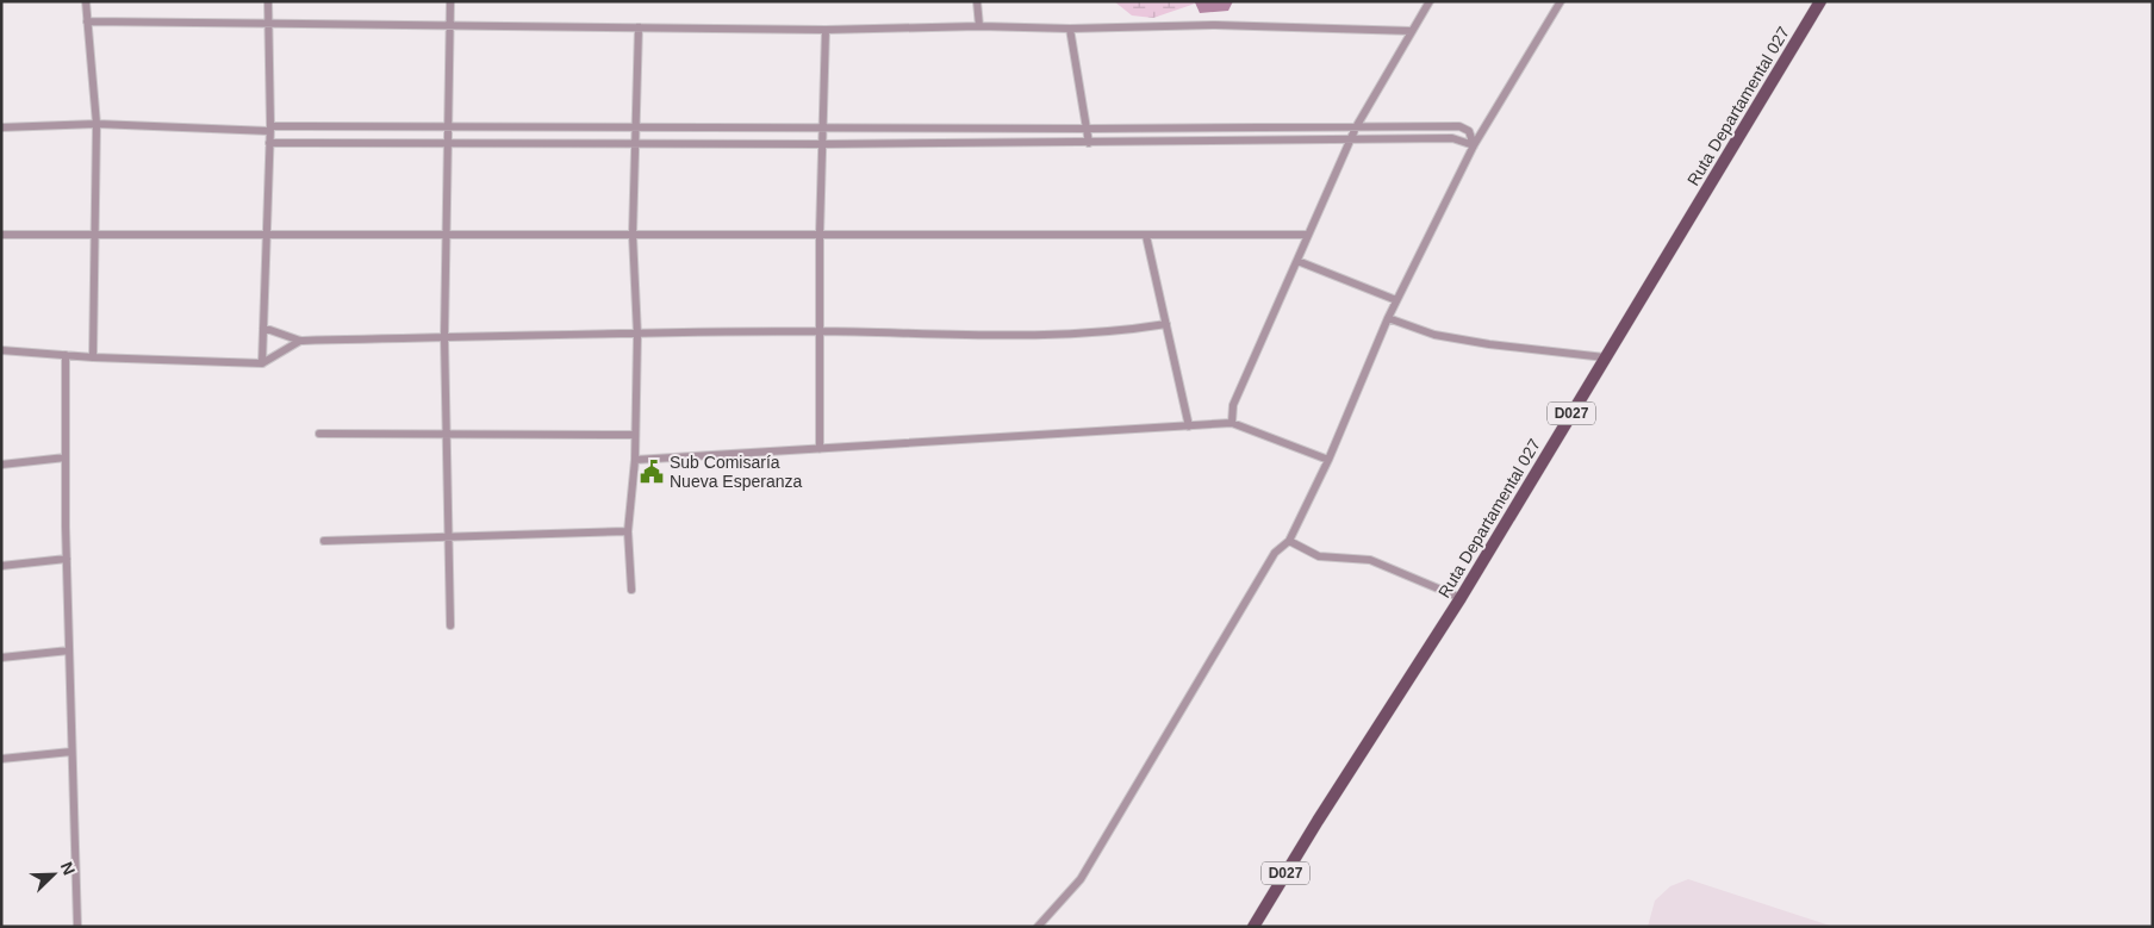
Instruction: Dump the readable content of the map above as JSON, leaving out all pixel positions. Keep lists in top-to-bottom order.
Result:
{
  "streets": {
    "main road": ["Ruta Departamental 027", "D027"]
  },
  "places": {
    "public building": ["Sub Comisaría Nueva Esperanza"]
  },
  "north": "top right"
}
